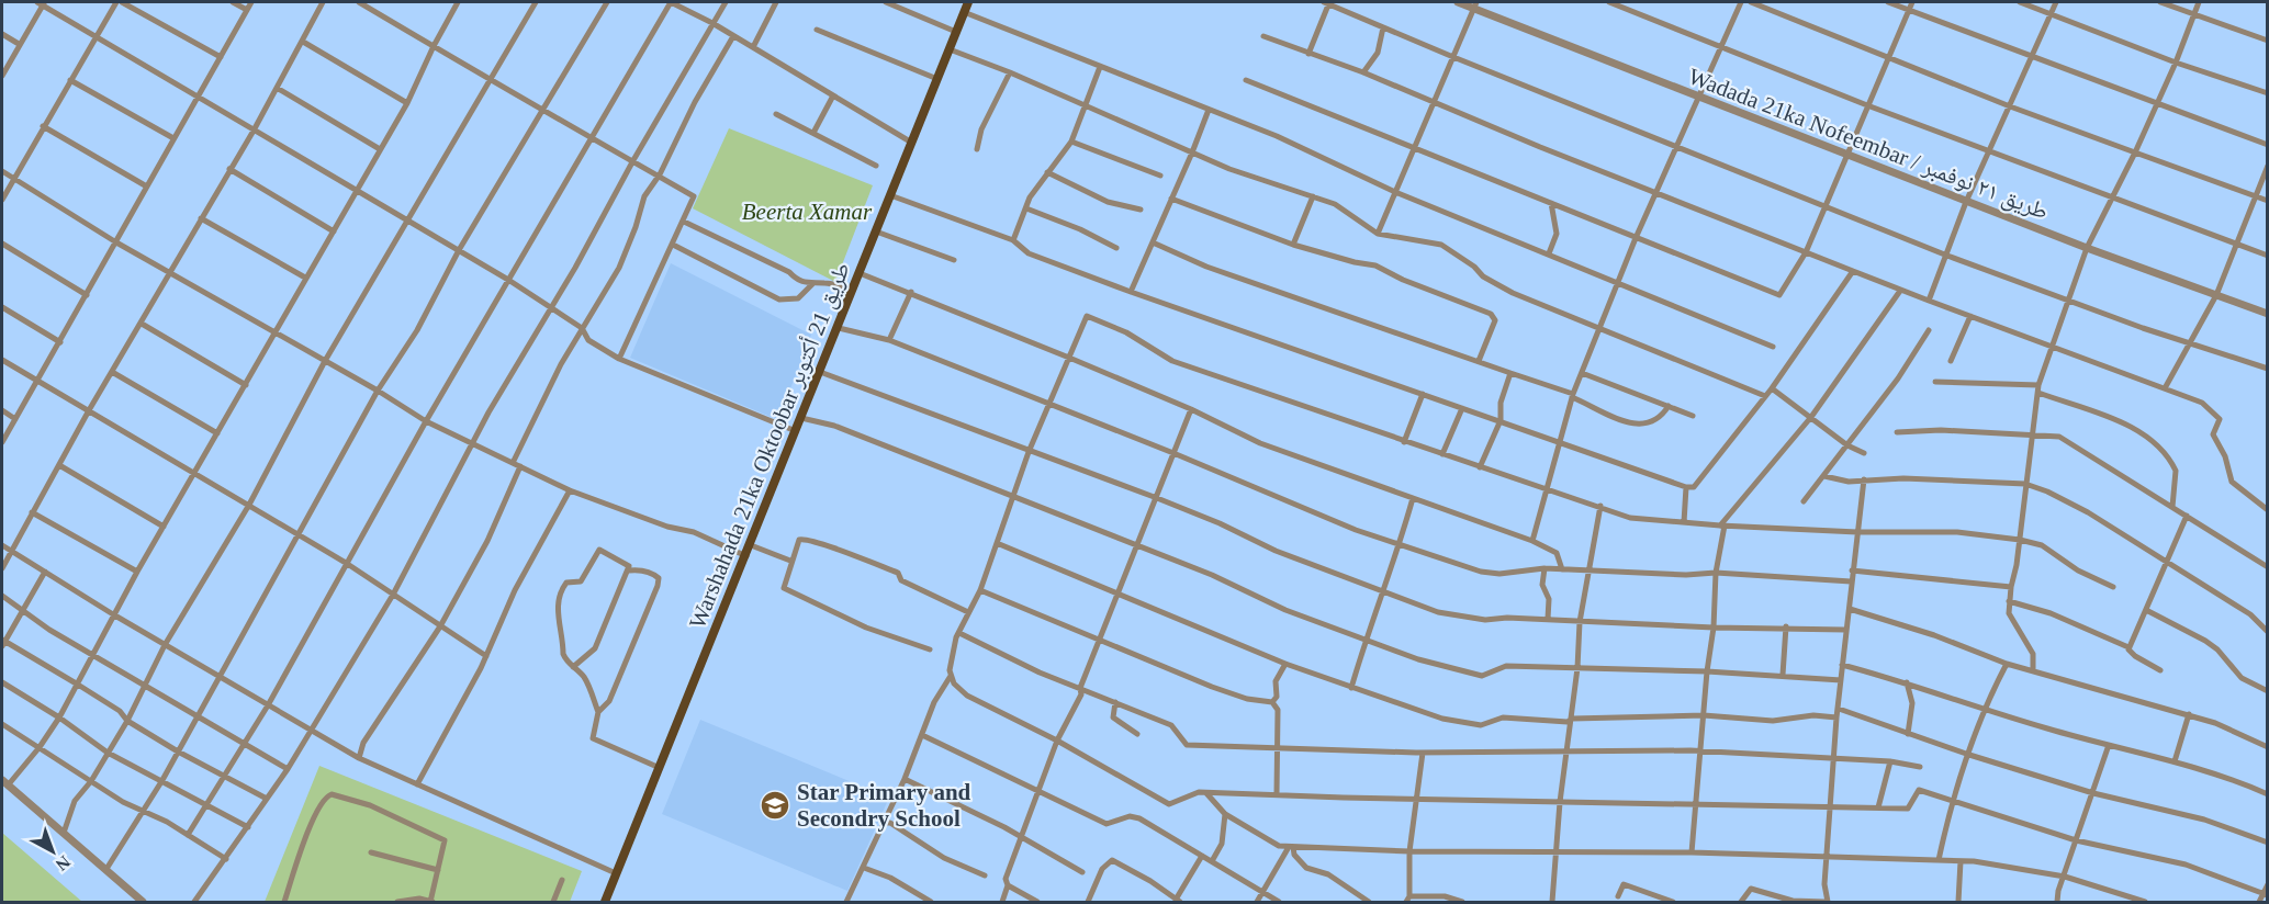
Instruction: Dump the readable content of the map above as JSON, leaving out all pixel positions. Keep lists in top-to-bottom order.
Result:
{
  "streets": {
    "main road": ["Warshahada 21ka Oktoobar طريق 21 أكتوبر"],
    "street": ["Wadada 21ka Nofeembar / طريق ٢١ نوفمبر"]
  },
  "parks": ["Beerta Xamar"],
  "places": {
    "school or university": ["Star Primary and Secondry School"]
  },
  "north": "bottom right"
}
